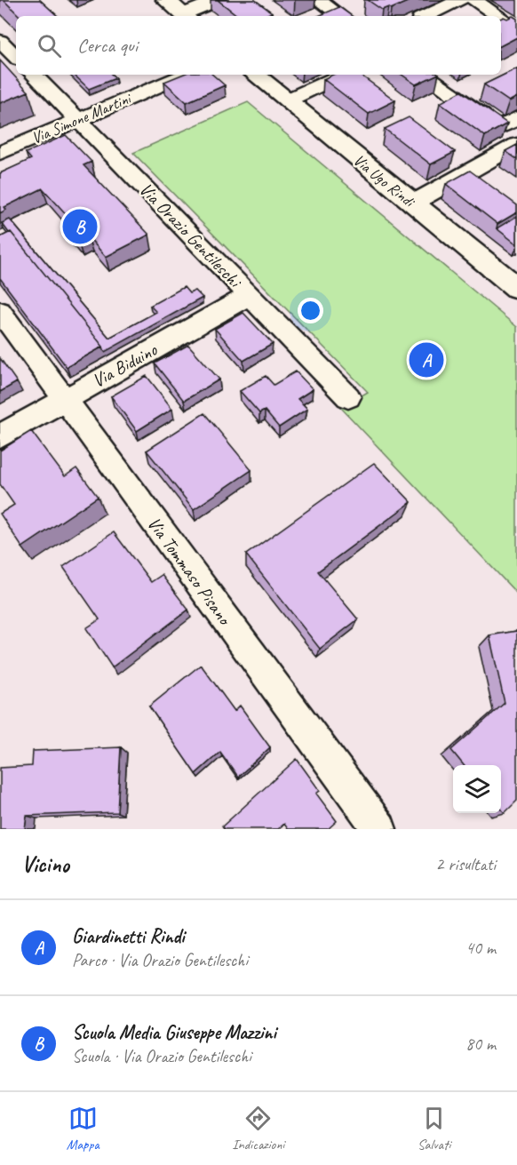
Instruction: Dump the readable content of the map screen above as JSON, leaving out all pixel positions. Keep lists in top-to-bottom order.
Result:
{
  "streets": {
    "street": [
      "Via Simone Martini",
      "Via Ugo Rindi",
      "Via Orazio Gentileschi",
      "Via Biduino",
      "Via Tommaso Pisano"
    ]
  },
  "crossings": [
    ["Via Simone Martini", "Via Orazio Gentileschi"],
    ["Via Orazio Gentileschi", "Via Biduino"],
    ["Via Biduino", "Via Tommaso Pisano"]
  ],
  "page": {
    "search": "Cerca qui",
    "pins": ["B", "A"],
    "heading": ["Vicino", "2 risultati"],
    "list": [
      {
        "mark": "A",
        "name": "Giardinetti Rindi",
        "note": "Parco · Via Orazio Gentileschi",
        "value": "40 m"
      },
      {
        "mark": "B",
        "name": "Scuola Media Giuseppe Mazzini",
        "note": "Scuola · Via Orazio Gentileschi",
        "value": "80 m"
      }
    ],
    "nav": ["Mappa", "Indicazioni", "Salvati"]
  }
}
